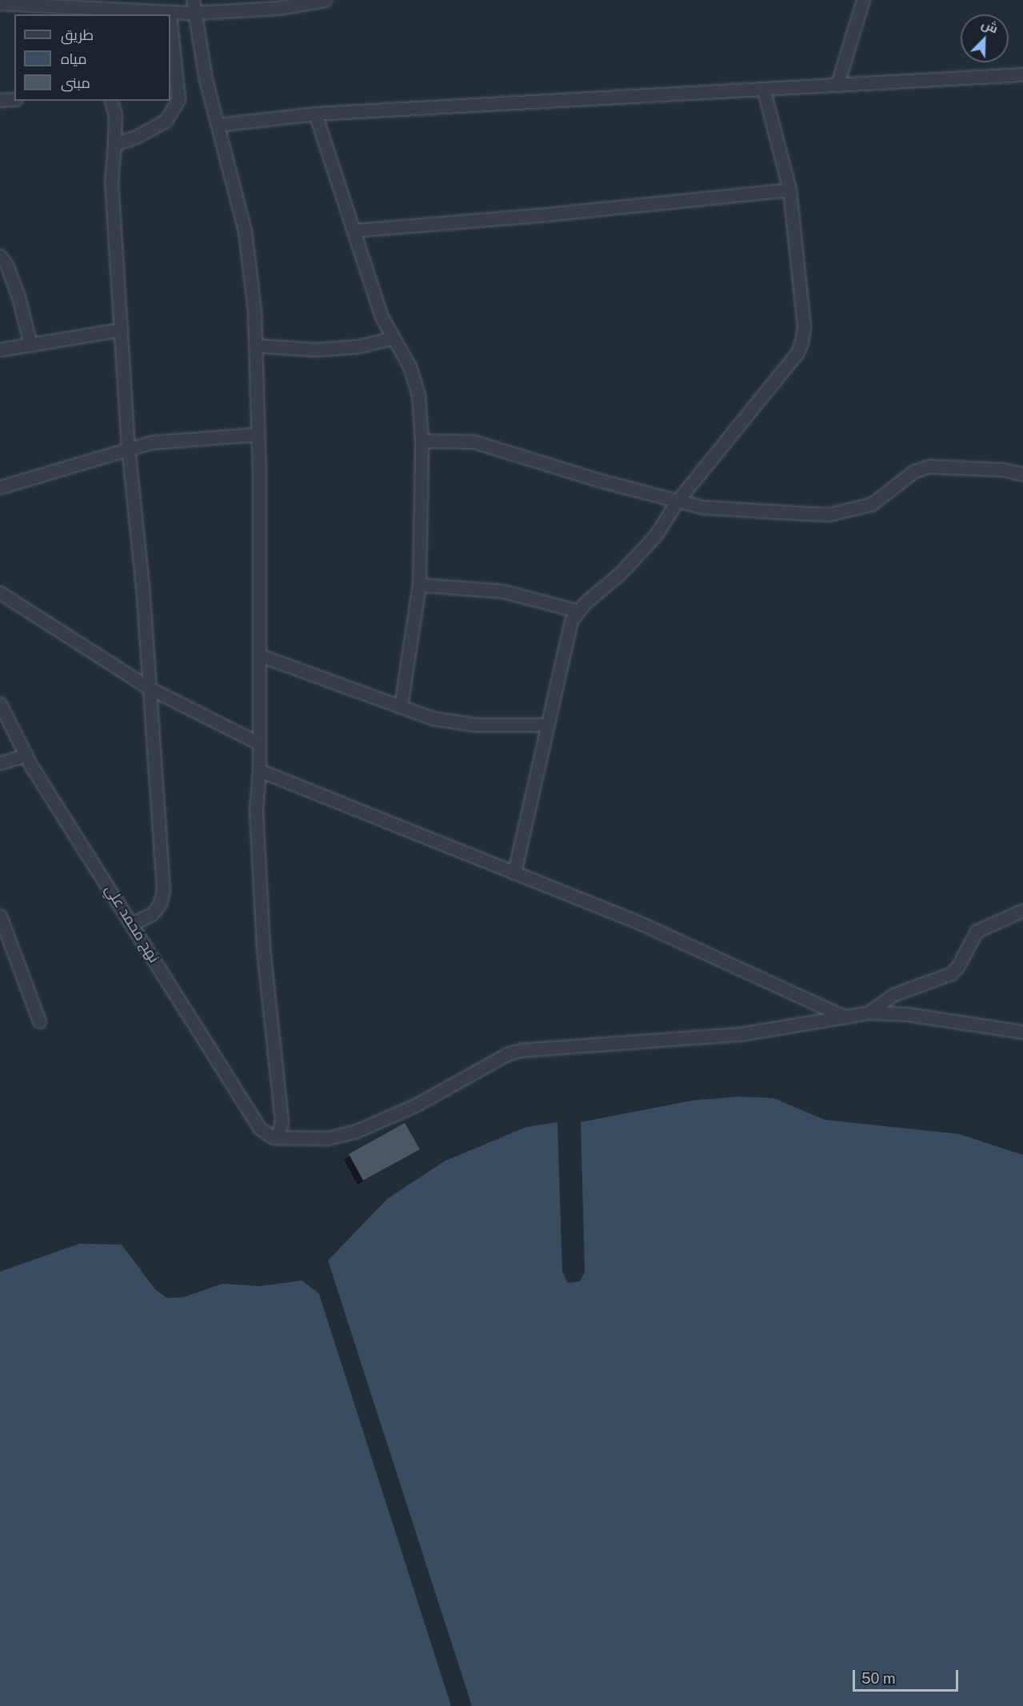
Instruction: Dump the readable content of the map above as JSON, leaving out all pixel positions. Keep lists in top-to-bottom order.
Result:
{
  "streets": {
    "street": ["نهج محمد علي"]
  },
  "legend": ["طريق", "مياه", "مبنى"],
  "scale_bar": "50 m",
  "north": "top right"
}
